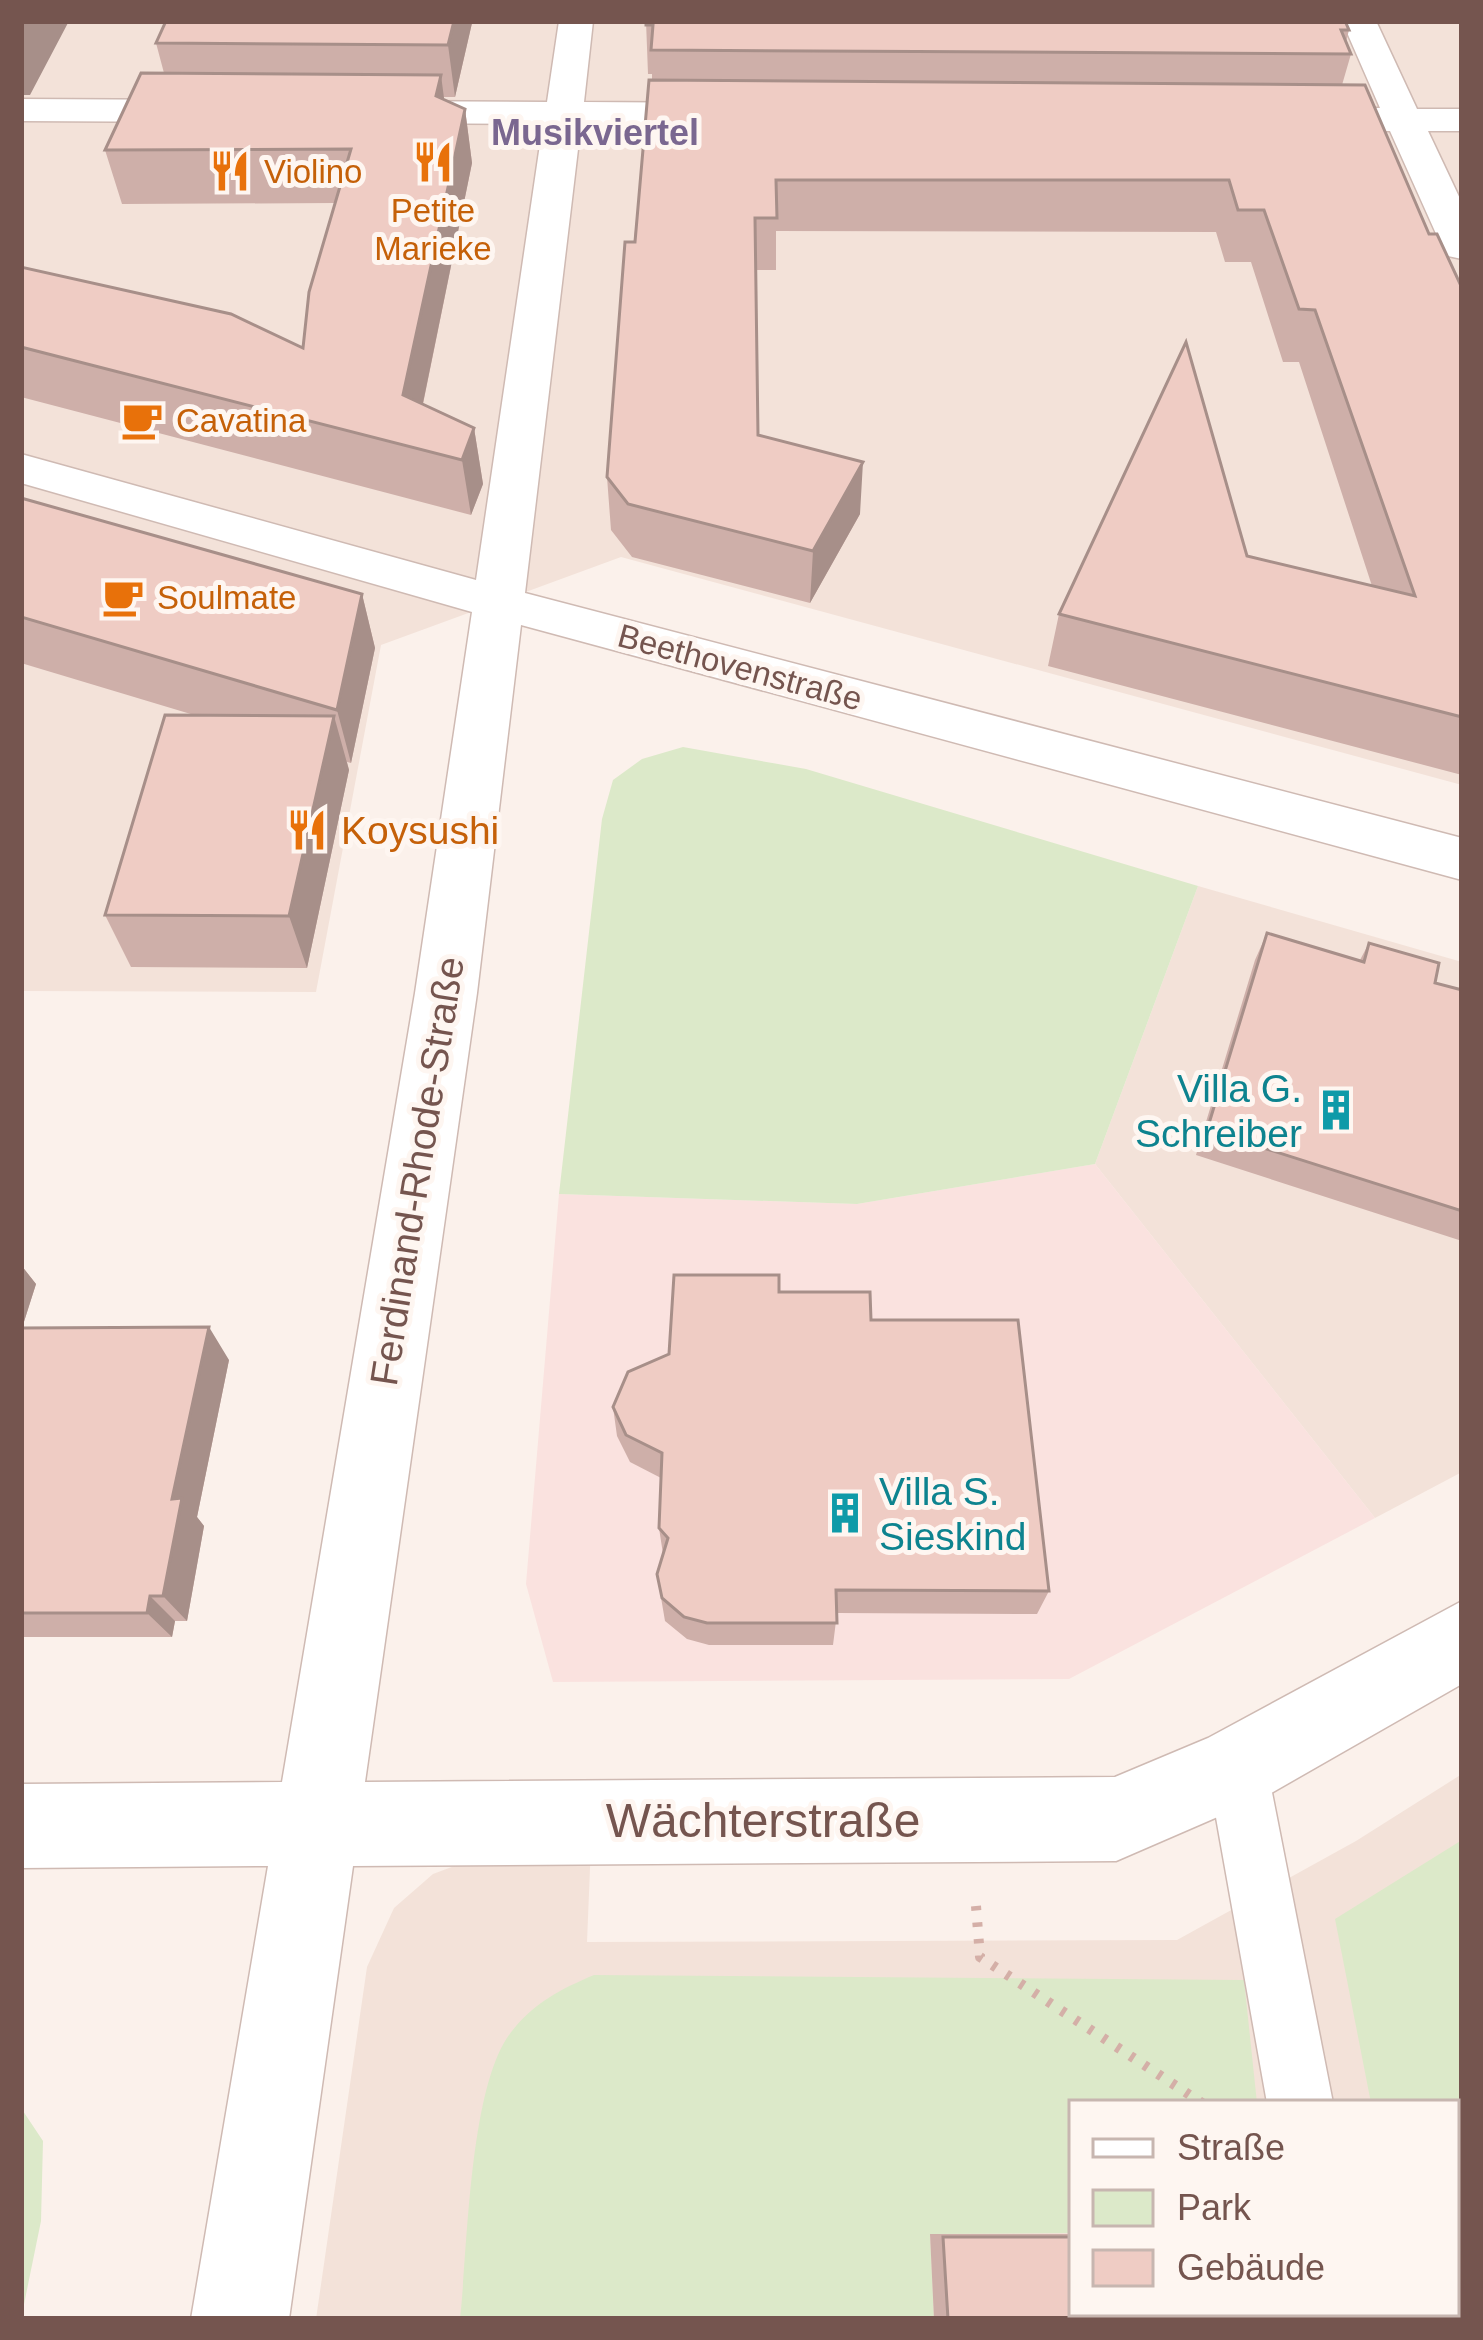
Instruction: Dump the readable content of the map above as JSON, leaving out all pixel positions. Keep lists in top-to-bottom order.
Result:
{
  "streets": {
    "street": ["Beethovenstraße", "Ferdinand-Rhode-Straße", "Wächterstraße"]
  },
  "crossings": [
    ["Beethovenstraße", "Ferdinand-Rhode-Straße"],
    ["Ferdinand-Rhode-Straße", "Wächterstraße"]
  ],
  "districts": ["Musikviertel"],
  "places": {
    "restaurant": ["Petite Marieke", "Violino", "Koysushi"],
    "cafe": ["Cavatina", "Soulmate"],
    "building": ["Villa G. Schreiber", "Villa S. Sieskind"]
  },
  "legend": ["Straße", "Park", "Gebäude"]
}
